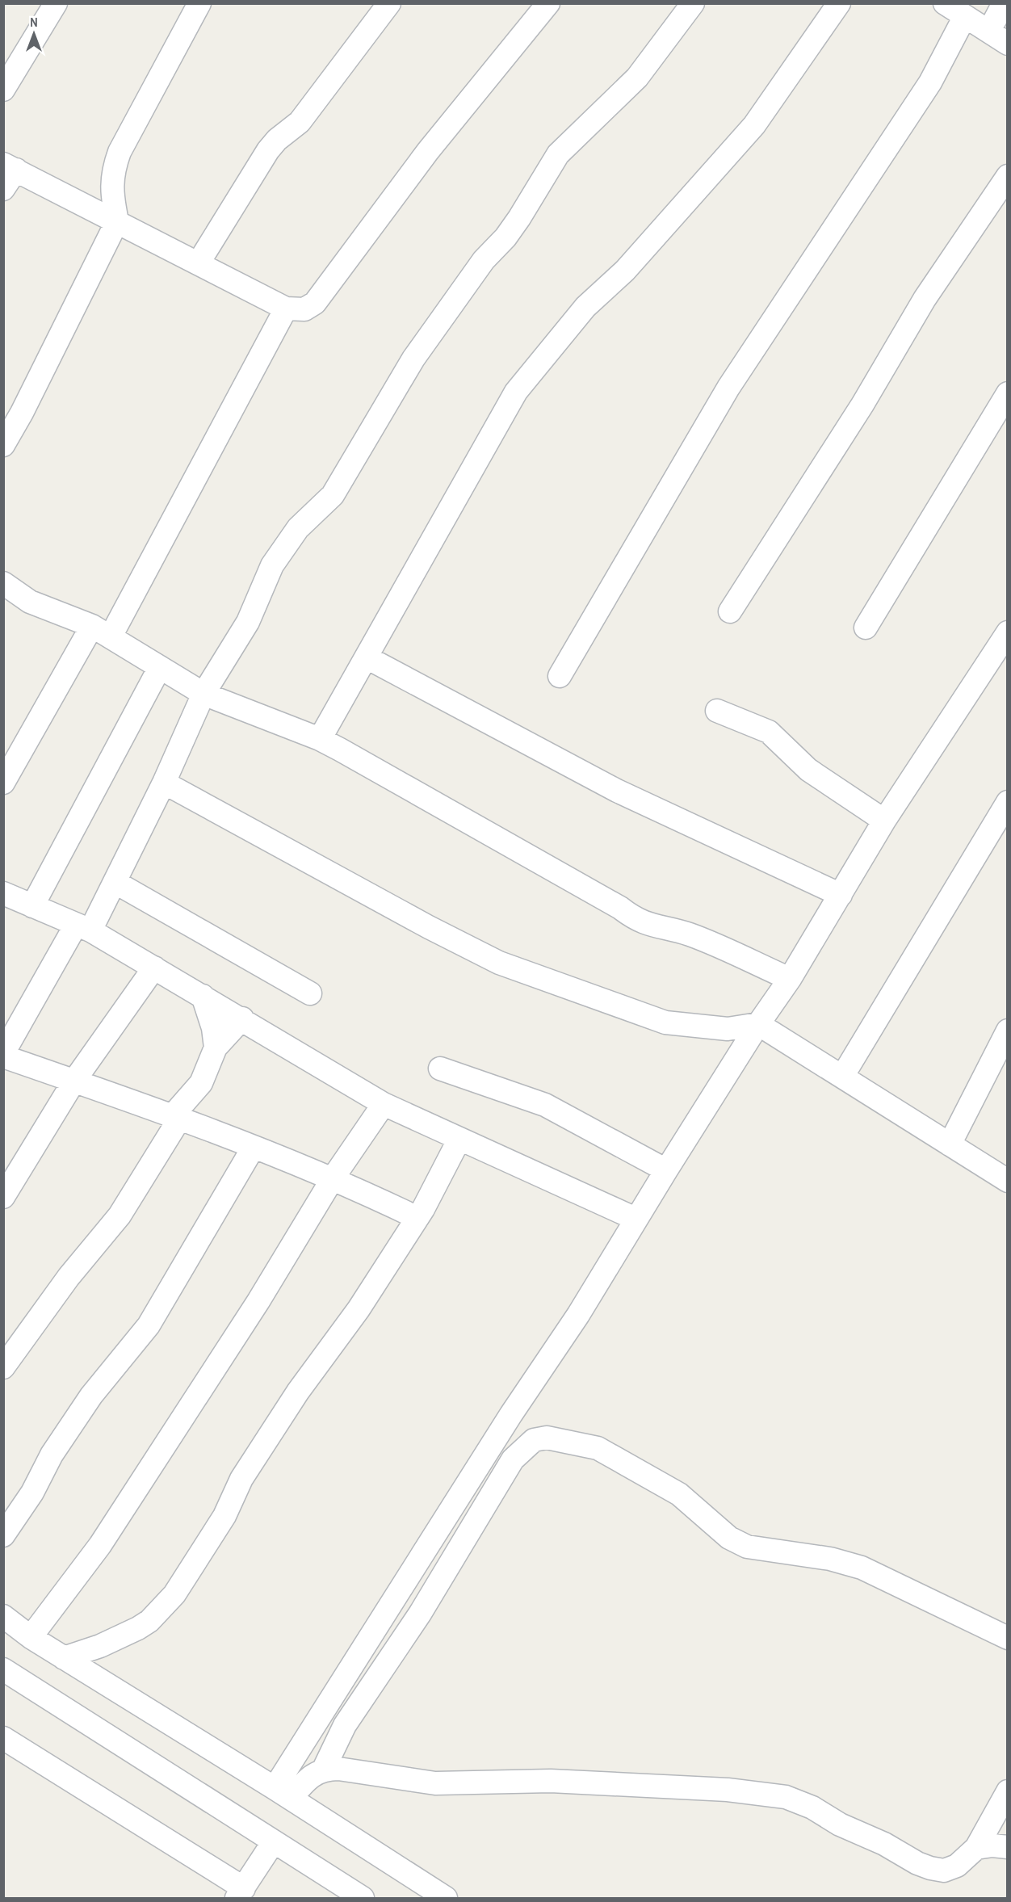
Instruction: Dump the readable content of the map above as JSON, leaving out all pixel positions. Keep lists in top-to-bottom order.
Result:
{
  "north": "top"
}
